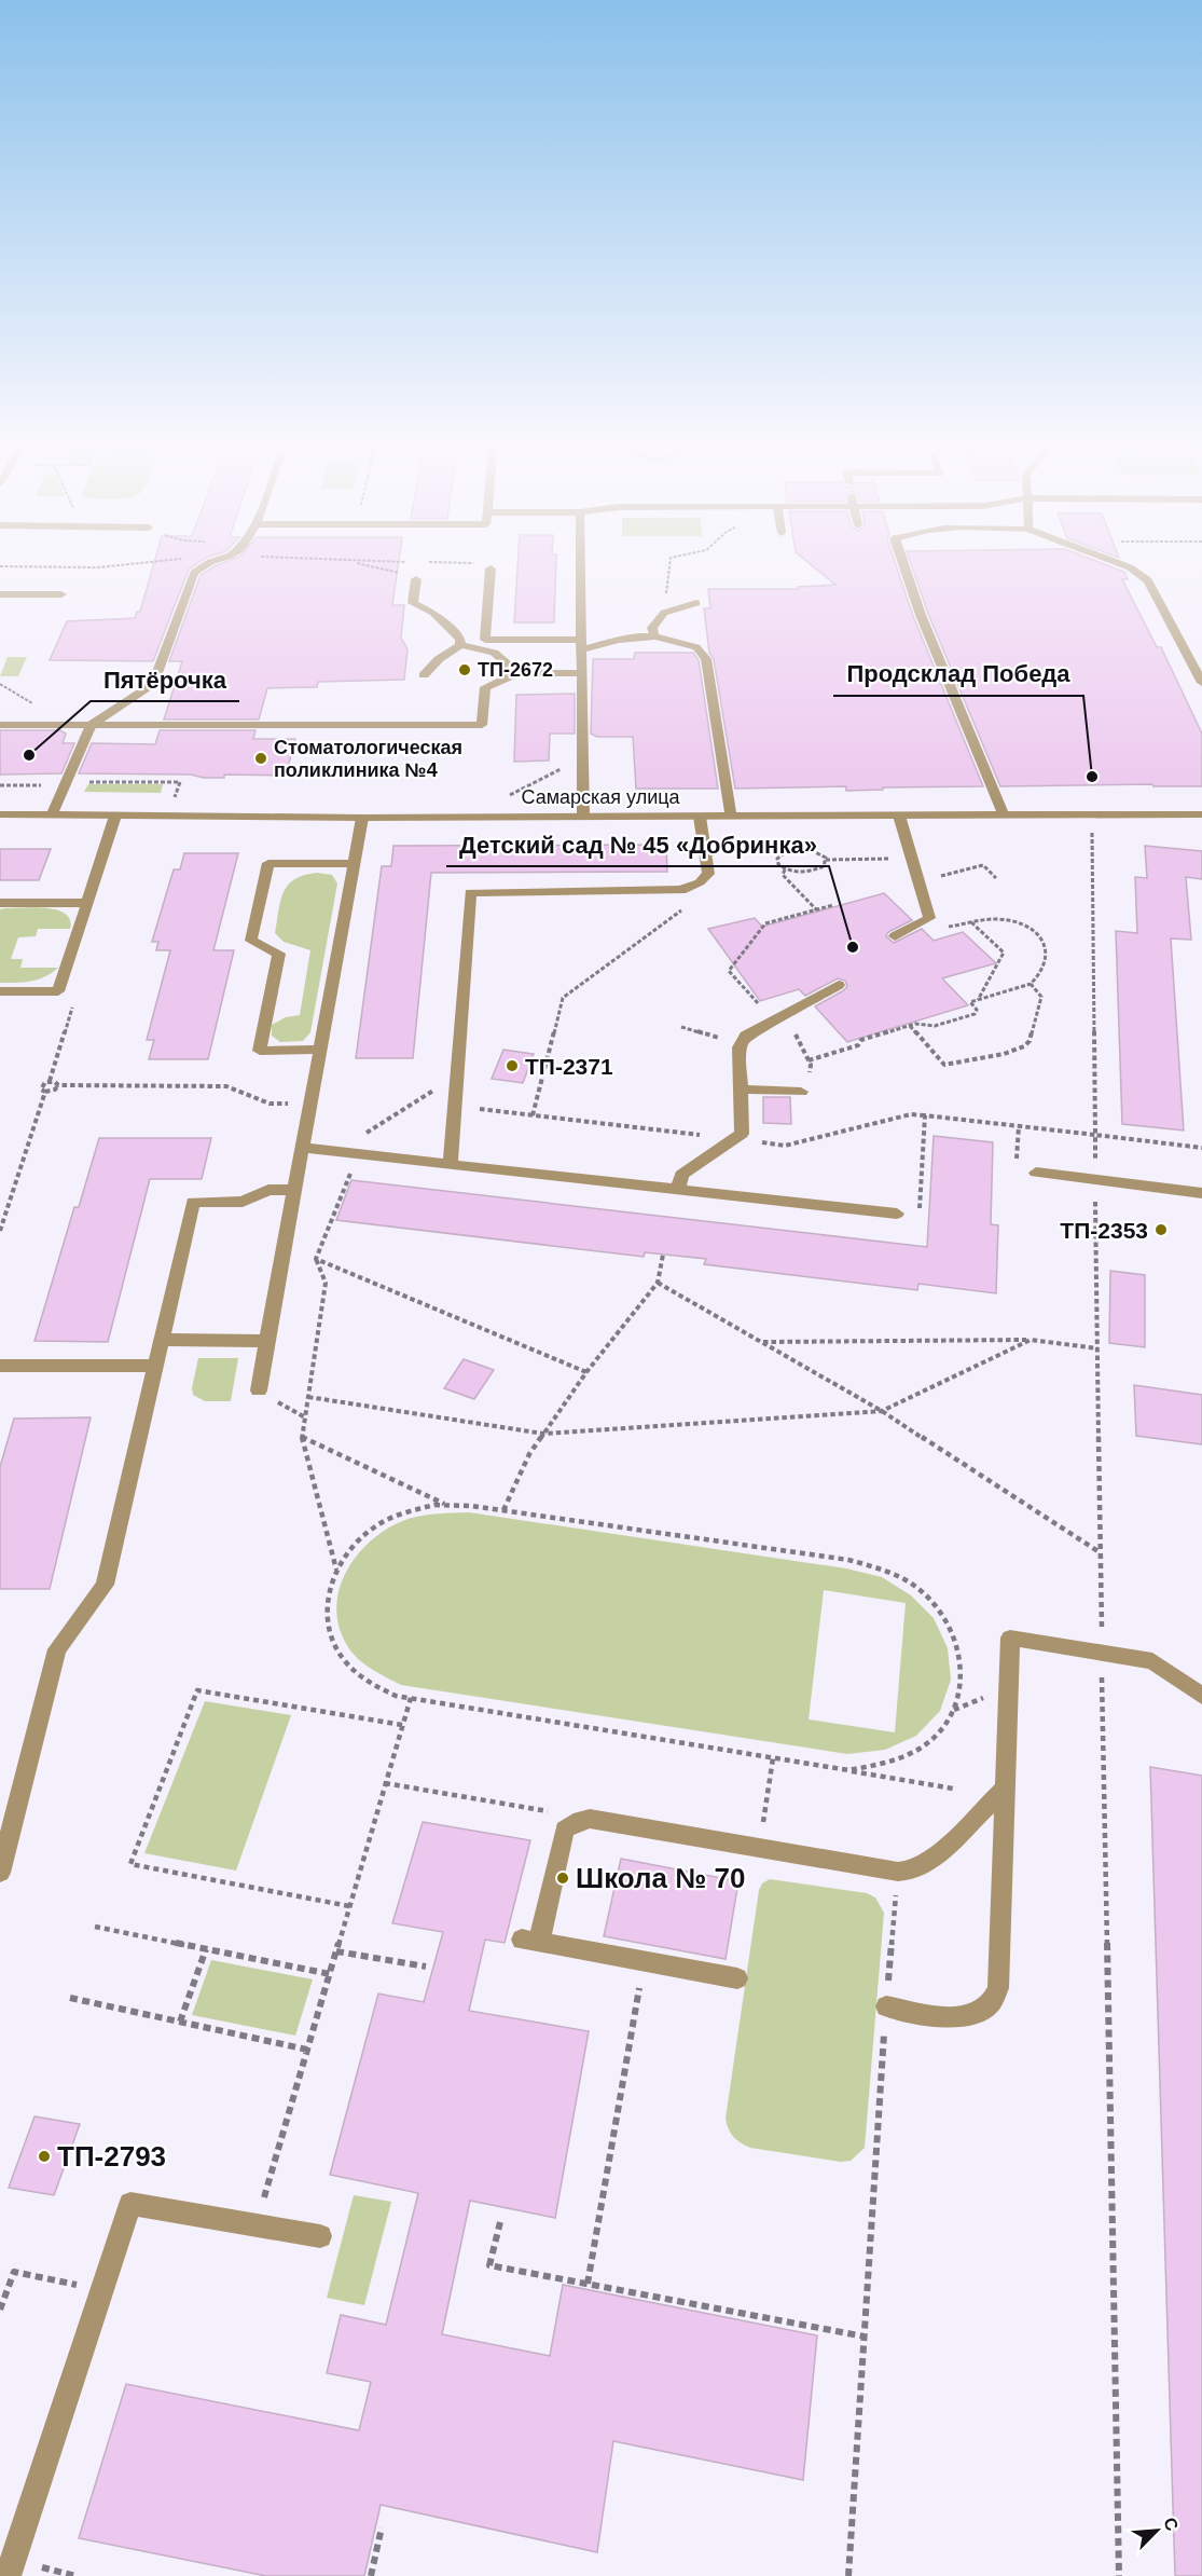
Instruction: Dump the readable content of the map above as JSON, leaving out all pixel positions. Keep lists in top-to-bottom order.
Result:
{
  "streets": {
    "street": ["Самарская улица"]
  },
  "places": [
    "ТП-2672",
    "Пятёрочка",
    "Стоматологическая поликлиника №4",
    "Продсклад Победа",
    "Детский сад № 45 «Добринка»",
    "ТП-2371",
    "ТП-2353",
    "Школа № 70",
    "ТП-2793"
  ],
  "north": "top right"
}
